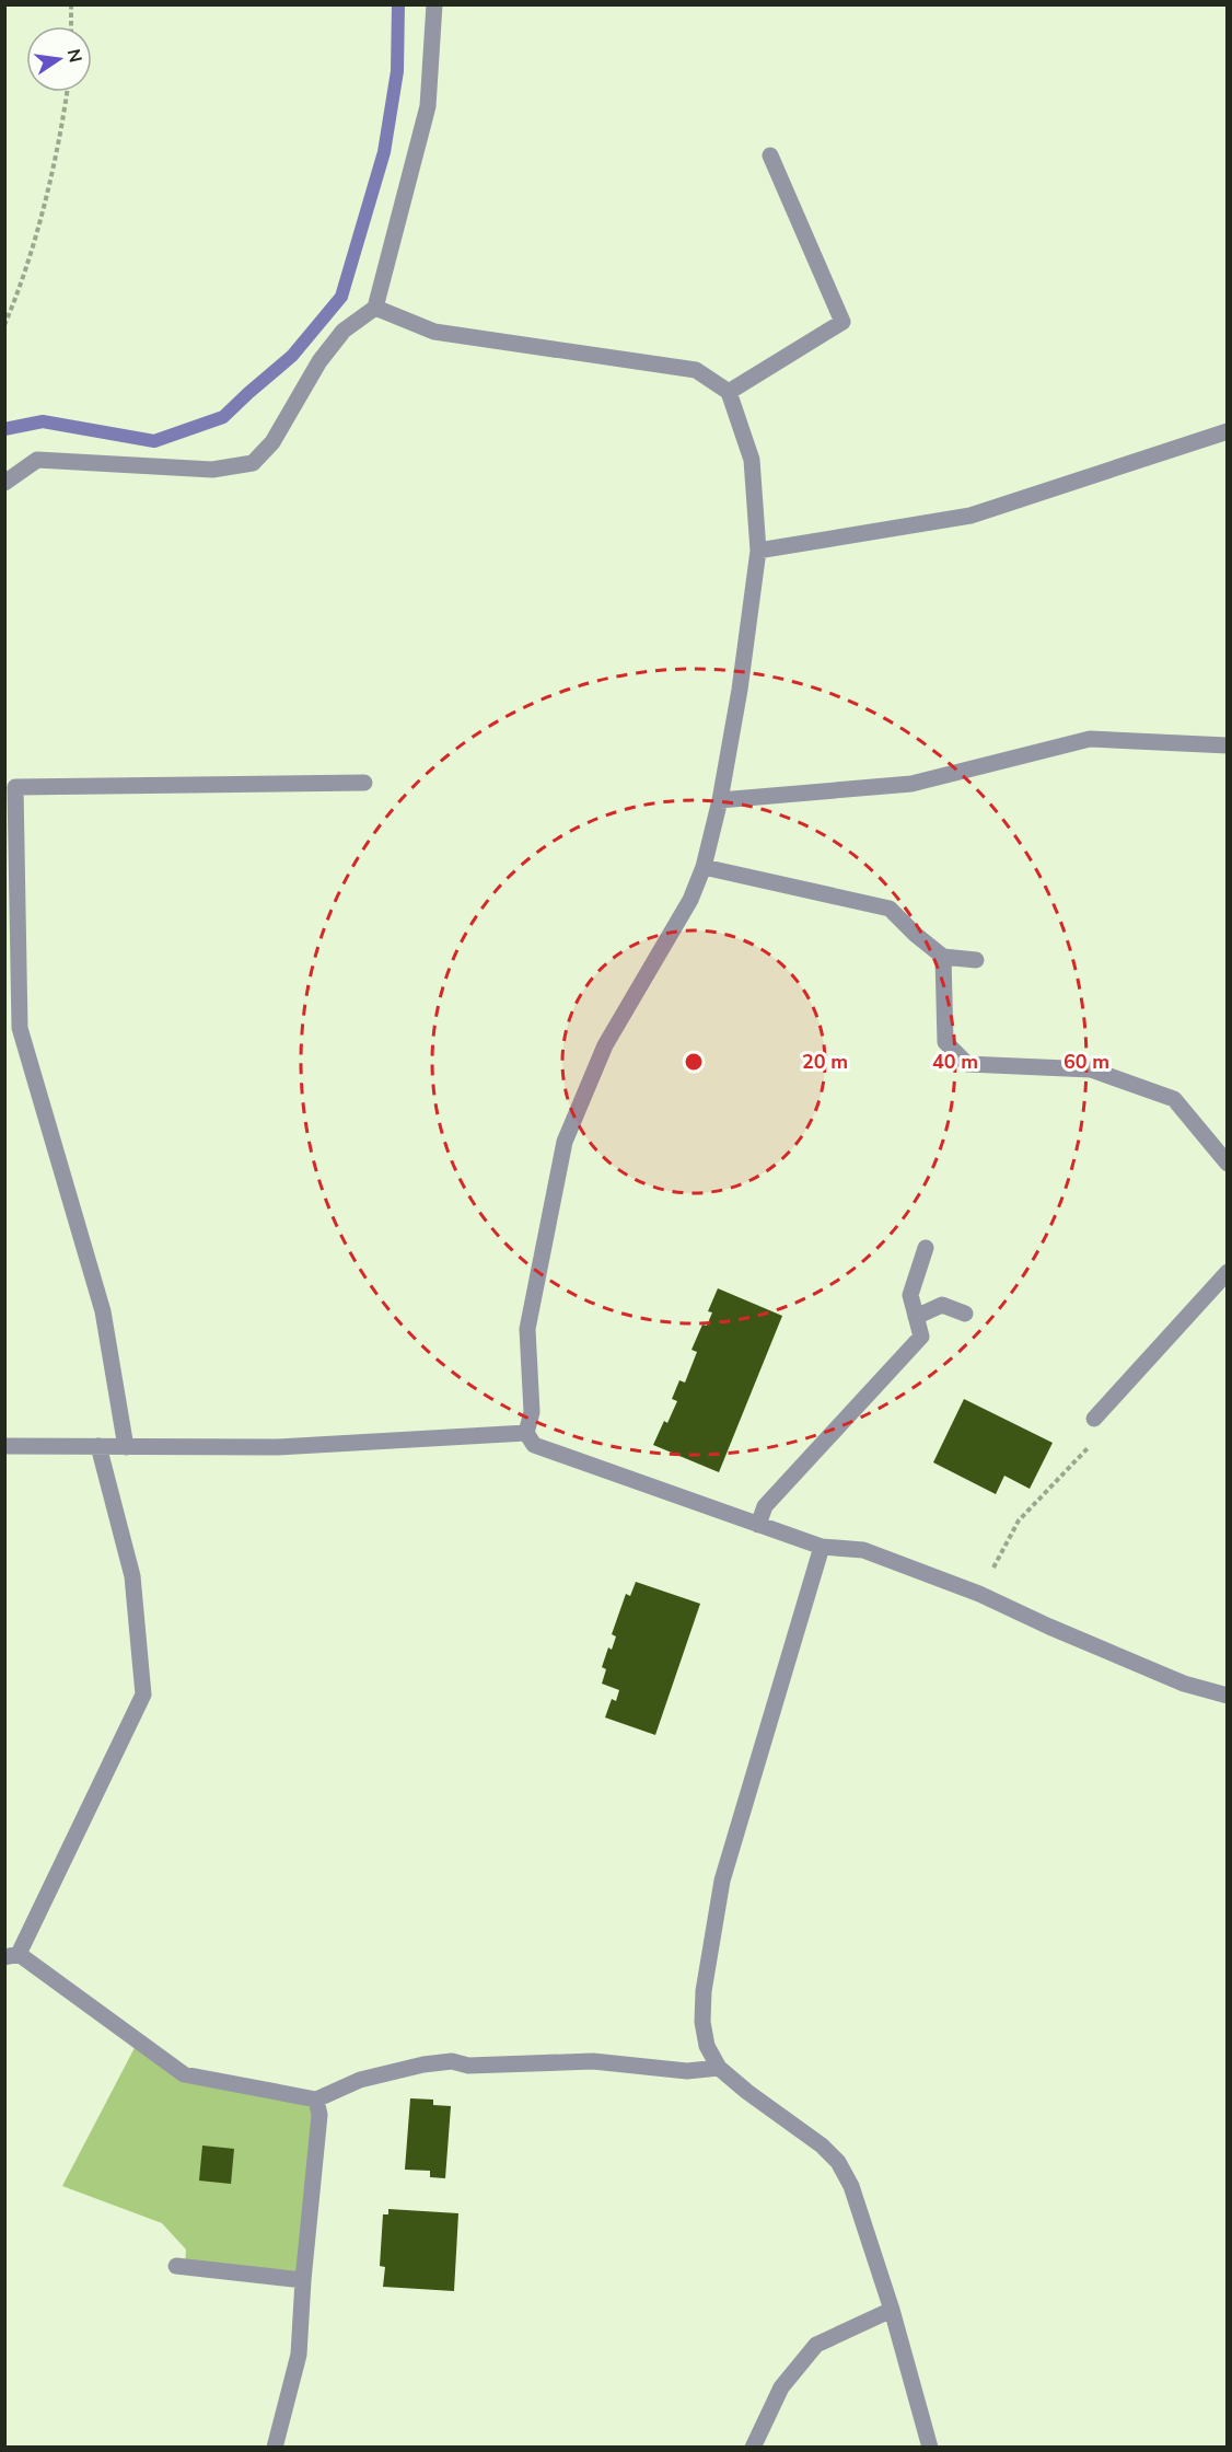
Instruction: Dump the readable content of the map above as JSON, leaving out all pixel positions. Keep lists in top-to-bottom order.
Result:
{
  "north": "right",
  "rings": ["20 m", "40 m", "60 m"]
}
